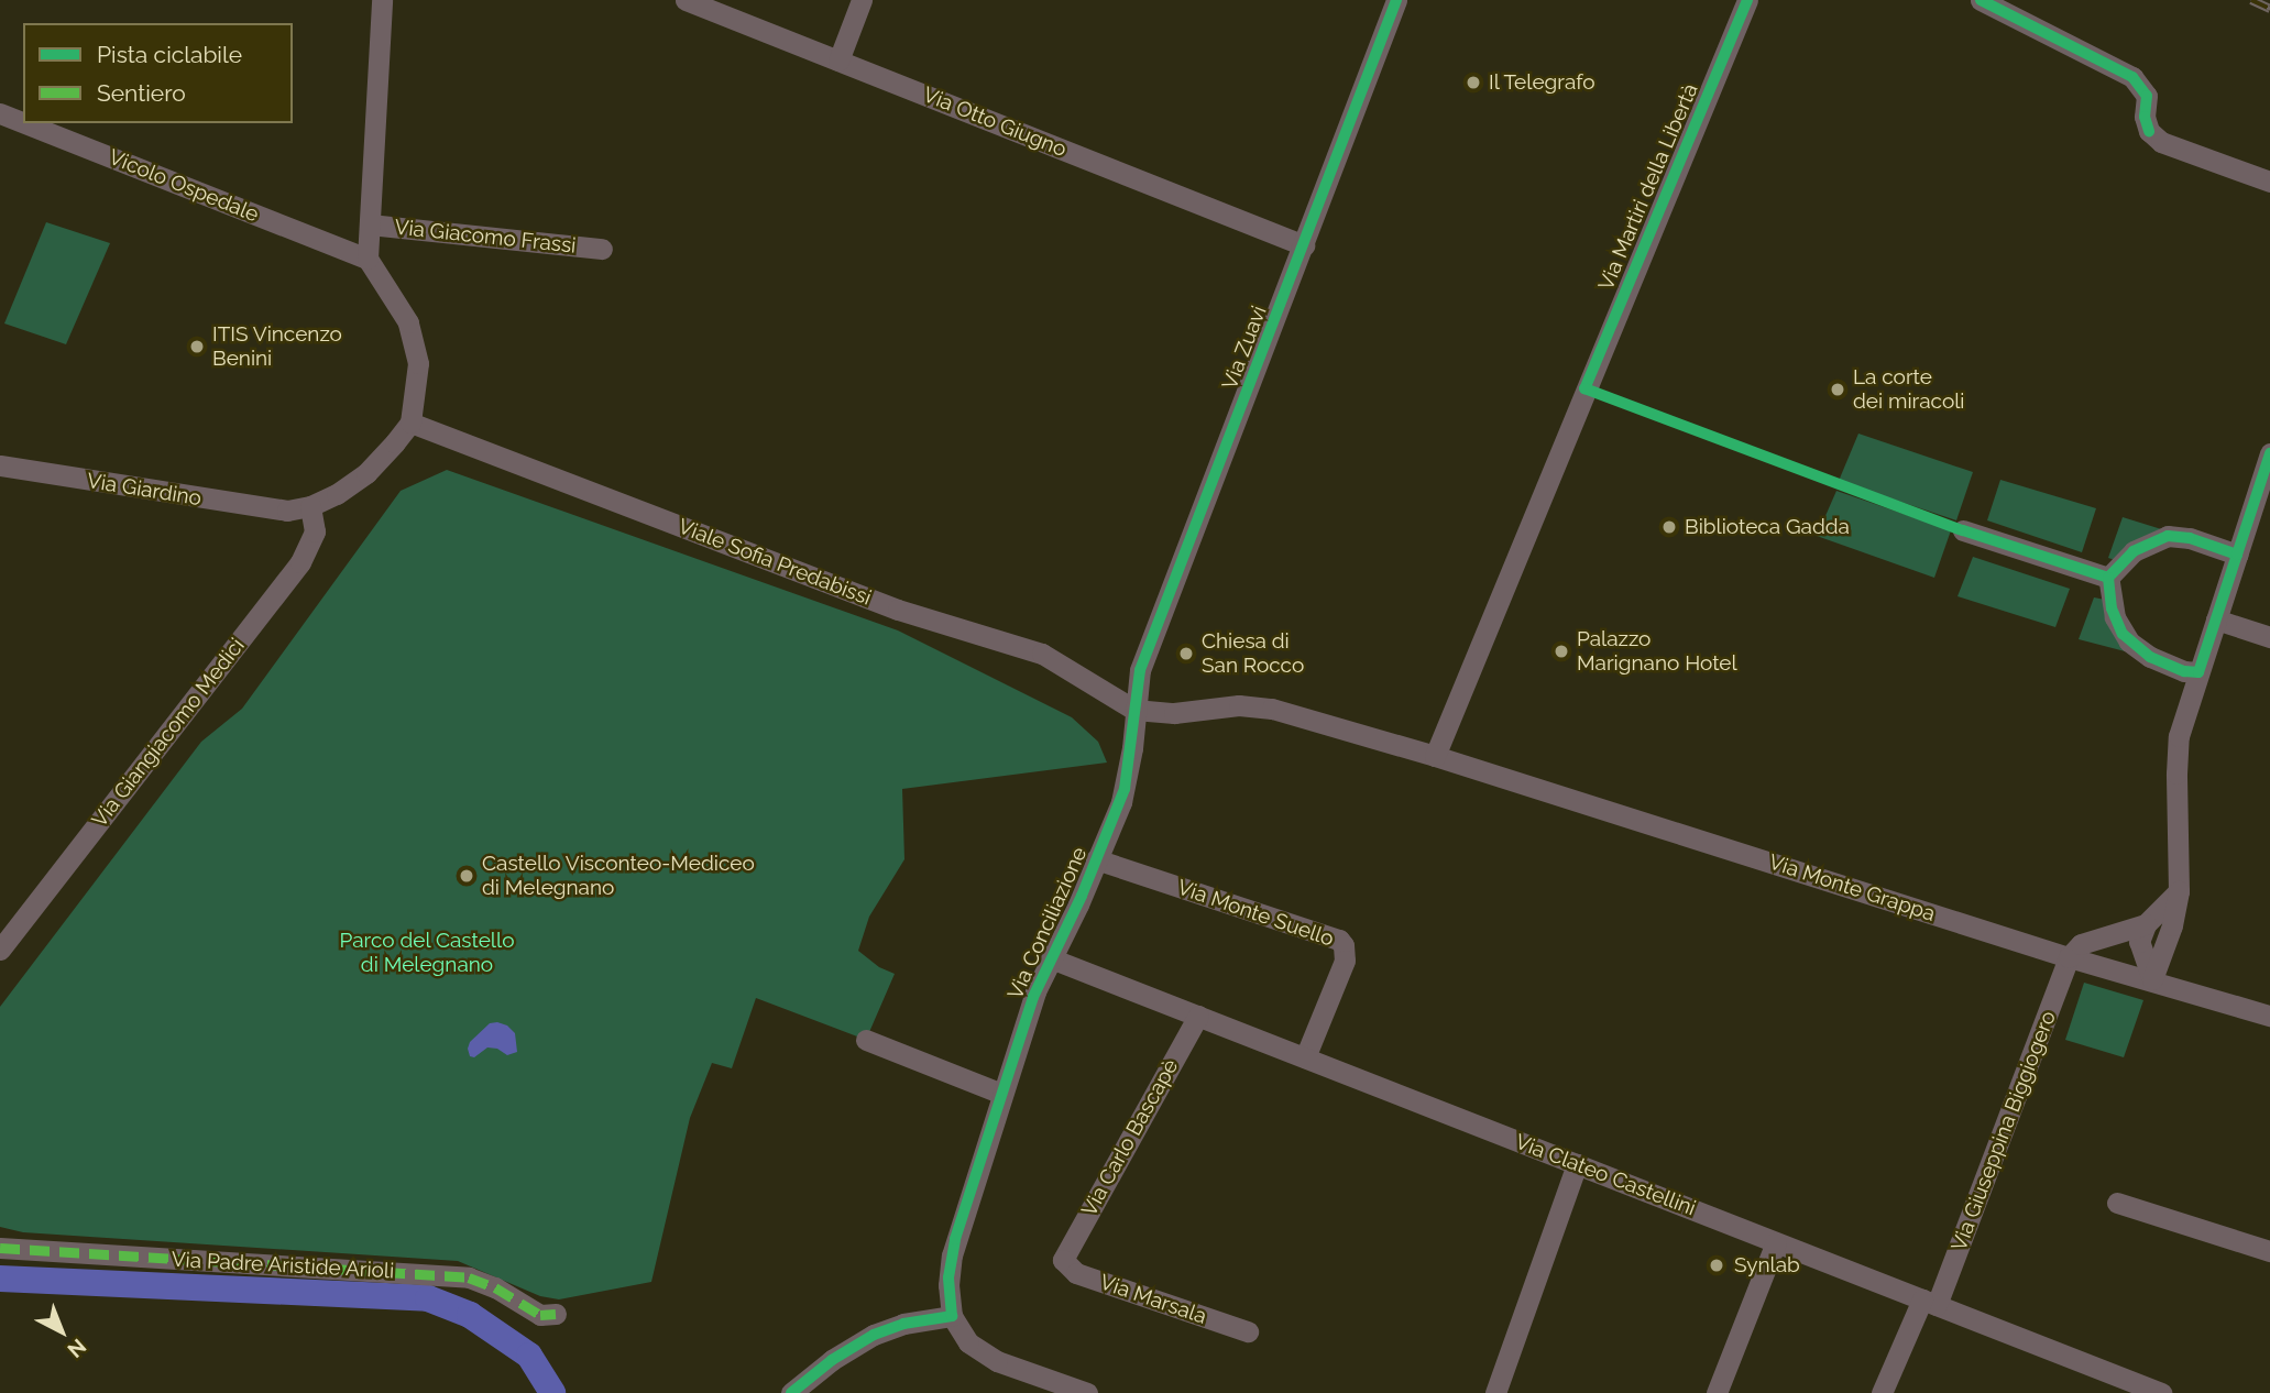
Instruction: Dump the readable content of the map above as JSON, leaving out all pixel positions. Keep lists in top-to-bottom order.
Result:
{
  "streets": {
    "street": [
      "Via Otto Giugno",
      "Vicolo Ospedale",
      "Via Martiri della Libertà",
      "Via Giacomo Frassi",
      "Via Zuavi",
      "Via Giardino",
      "Viale Sofia Predabissi",
      "Via Giangiacomo Medici",
      "Via Monte Grappa",
      "Via Monte Suello",
      "Via Conciliazione",
      "Via Giuseppina Biggiogero",
      "Via Carlo Bascapè",
      "Via Clateo Castellini",
      "Via Padre Aristide Arioli",
      "Via Marsala"
    ]
  },
  "crossings": [
    ["Via Otto Giugno", "Via Zuavi"],
    ["Vicolo Ospedale", "Via Giacomo Frassi"],
    ["Via Martiri della Libertà", "Via Monte Grappa"],
    ["Via Zuavi", "Viale Sofia Predabissi"],
    ["Via Zuavi", "Via Monte Grappa"],
    ["Via Zuavi", "Via Conciliazione"],
    ["Via Giardino", "Viale Sofia Predabissi"],
    ["Via Giardino", "Via Giangiacomo Medici"],
    ["Viale Sofia Predabissi", "Via Monte Grappa"],
    ["Viale Sofia Predabissi", "Via Conciliazione"],
    ["Via Monte Grappa", "Via Conciliazione"],
    ["Via Monte Grappa", "Via Giuseppina Biggiogero"],
    ["Via Monte Suello", "Via Conciliazione"],
    ["Via Monte Suello", "Via Clateo Castellini"],
    ["Via Conciliazione", "Via Clateo Castellini"],
    ["Via Giuseppina Biggiogero", "Via Clateo Castellini"],
    ["Via Carlo Bascapè", "Via Clateo Castellini"],
    ["Via Carlo Bascapè", "Via Marsala"]
  ],
  "parks": ["Parco del Castello di Melegnano"],
  "places": [
    "Il Telegrafo",
    "ITIS Vincenzo Benini",
    "La corte dei miracoli",
    "Biblioteca Gadda",
    "Palazzo Marignano Hotel",
    "Chiesa di San Rocco",
    "Castello Visconteo-Mediceo di Melegnano",
    "Synlab"
  ],
  "legend": ["Pista ciclabile", "Sentiero"],
  "north": "bottom right"
}
